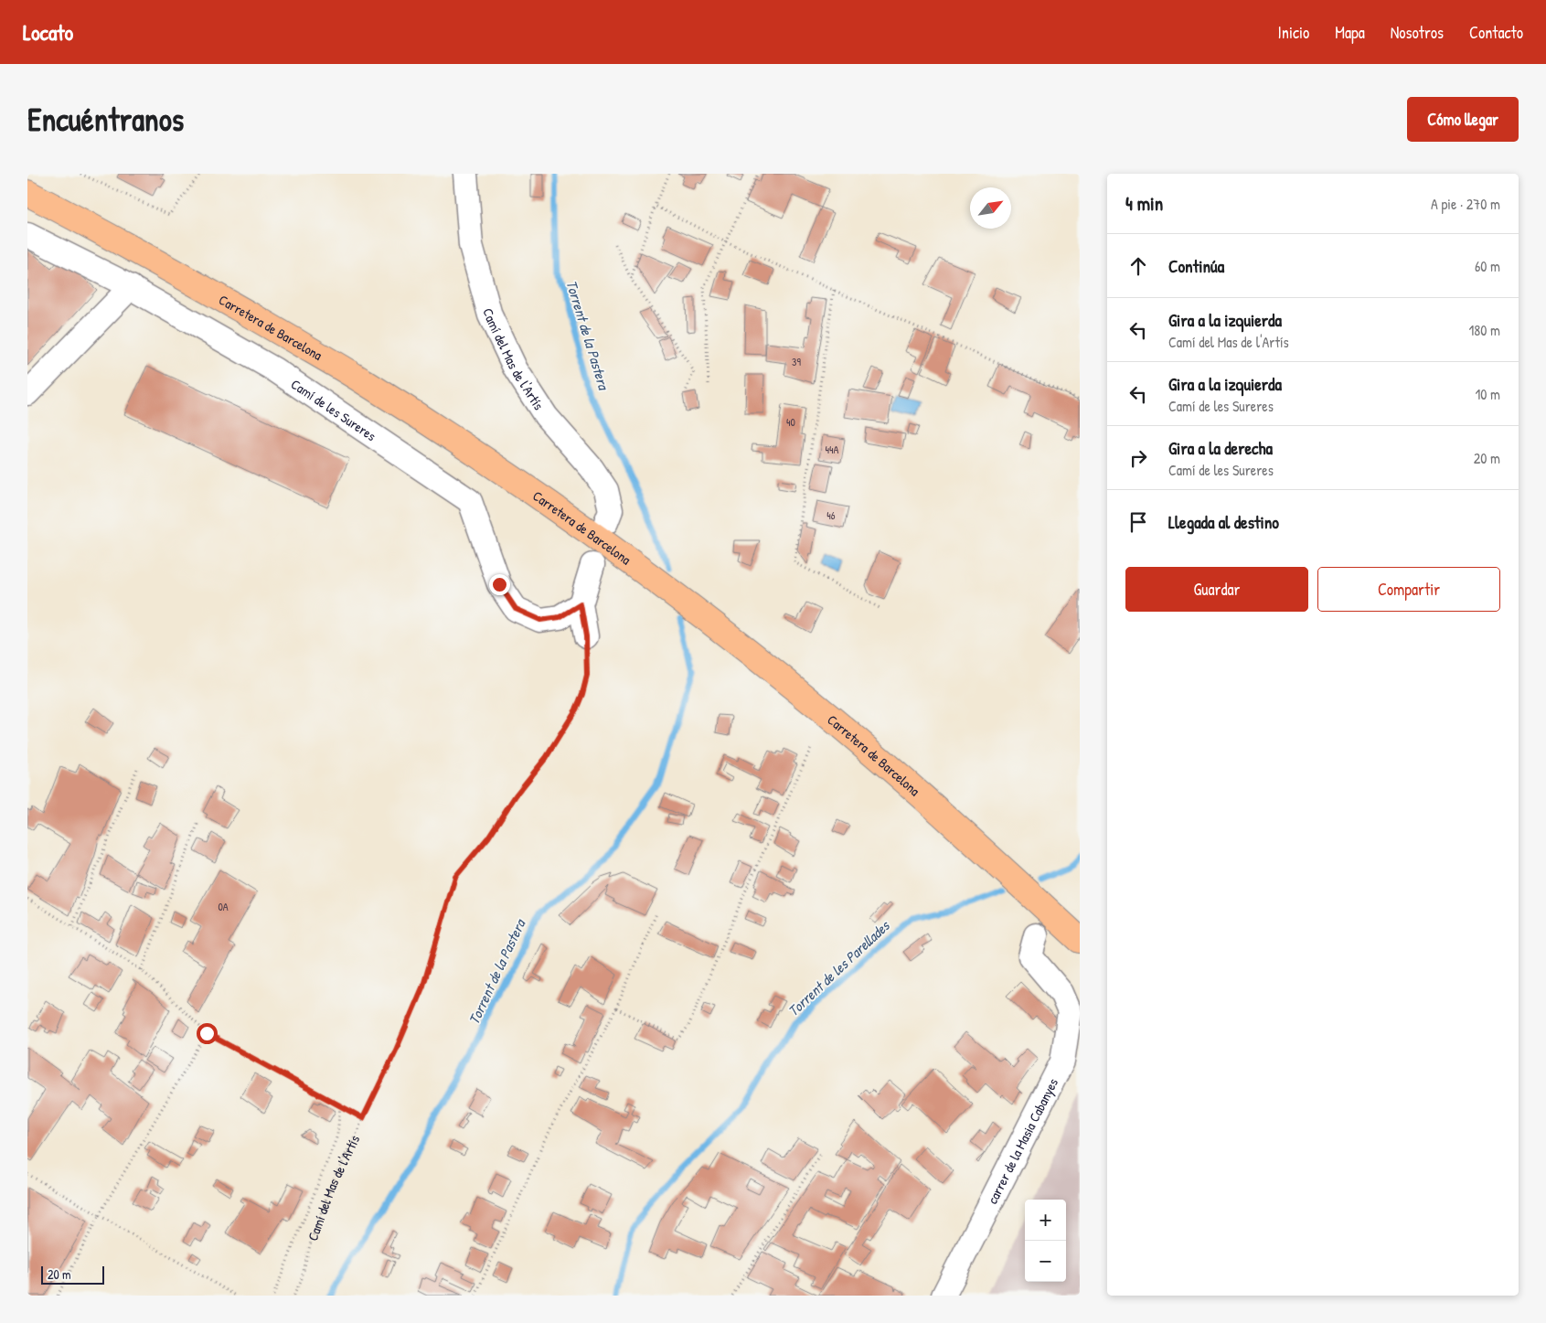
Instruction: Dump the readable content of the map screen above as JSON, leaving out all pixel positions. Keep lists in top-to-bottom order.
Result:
{
  "streets": {
    "highway": ["Carretera de Barcelona"],
    "street": ["Camí del Mas de l'Artís", "Camí de les Sureres", "carrer de la Masia Cabanyes"]
  },
  "water": ["Torrent de la Pastera", "Torrent de les Parellades"],
  "house_numbers": [
    "39",
    "40",
    "44A",
    "46",
    "0A"
  ],
  "scale_bar": "20 m",
  "north": "top right",
  "page": {
    "header": "Locato",
    "nav": [
      "Inicio",
      "Mapa",
      "Nosotros",
      "Contacto"
    ],
    "buttons": [
      "Cómo llegar",
      ["Guardar", "Compartir"]
    ],
    "title": "Encuéntranos",
    "heading": ["4 min", "A pie · 270 m"],
    "list": [
      ["Continúa", "60 m"],
      ["Gira a la izquierda", "Camí del Mas de l'Artís", "180 m"],
      ["Gira a la izquierda", "Camí de les Sureres", "10 m"],
      ["Gira a la derecha", "Camí de les Sureres", "20 m"],
      "Llegada al destino"
    ],
    "map_buttons": ["+", "−"],
    "scale": "20 m"
  }
}
